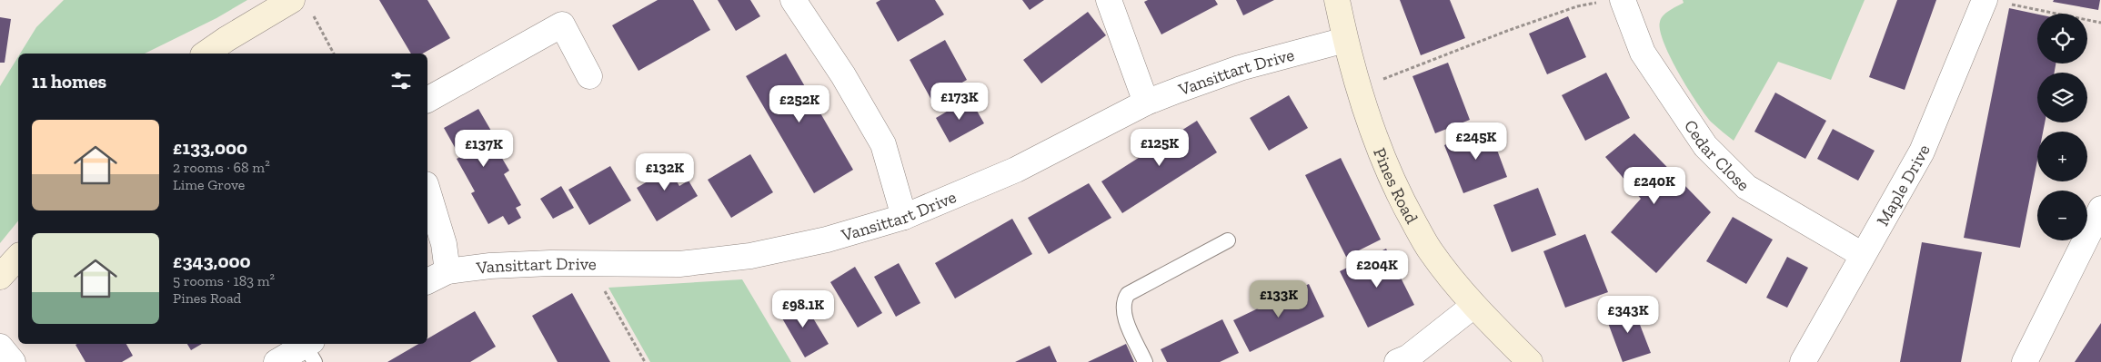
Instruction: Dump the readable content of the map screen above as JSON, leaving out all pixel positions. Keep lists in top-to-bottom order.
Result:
{
  "streets": {
    "street": [
      "Vansittart Drive",
      "Cedar Close",
      "Pines Road",
      "Maple Drive"
    ]
  },
  "crossings": [
    ["Vansittart Drive", "Pines Road"],
    ["Cedar Close", "Maple Drive"]
  ],
  "page": {
    "map_buttons": ["+", "−"],
    "heading": "11 homes",
    "price": [
      "£173K",
      "£252K",
      "£245K",
      "£125K",
      "£137K",
      "£132K",
      "£240K",
      "£204K",
      "£133K",
      "£98.1K",
      "£343K"
    ],
    "list": [
      {
        "name": "£133,000",
        "note": "2 rooms · 68 m² · Lime Grove"
      },
      {
        "name": "£343,000",
        "note": "5 rooms · 183 m² · Pines Road"
      }
    ]
  }
}
